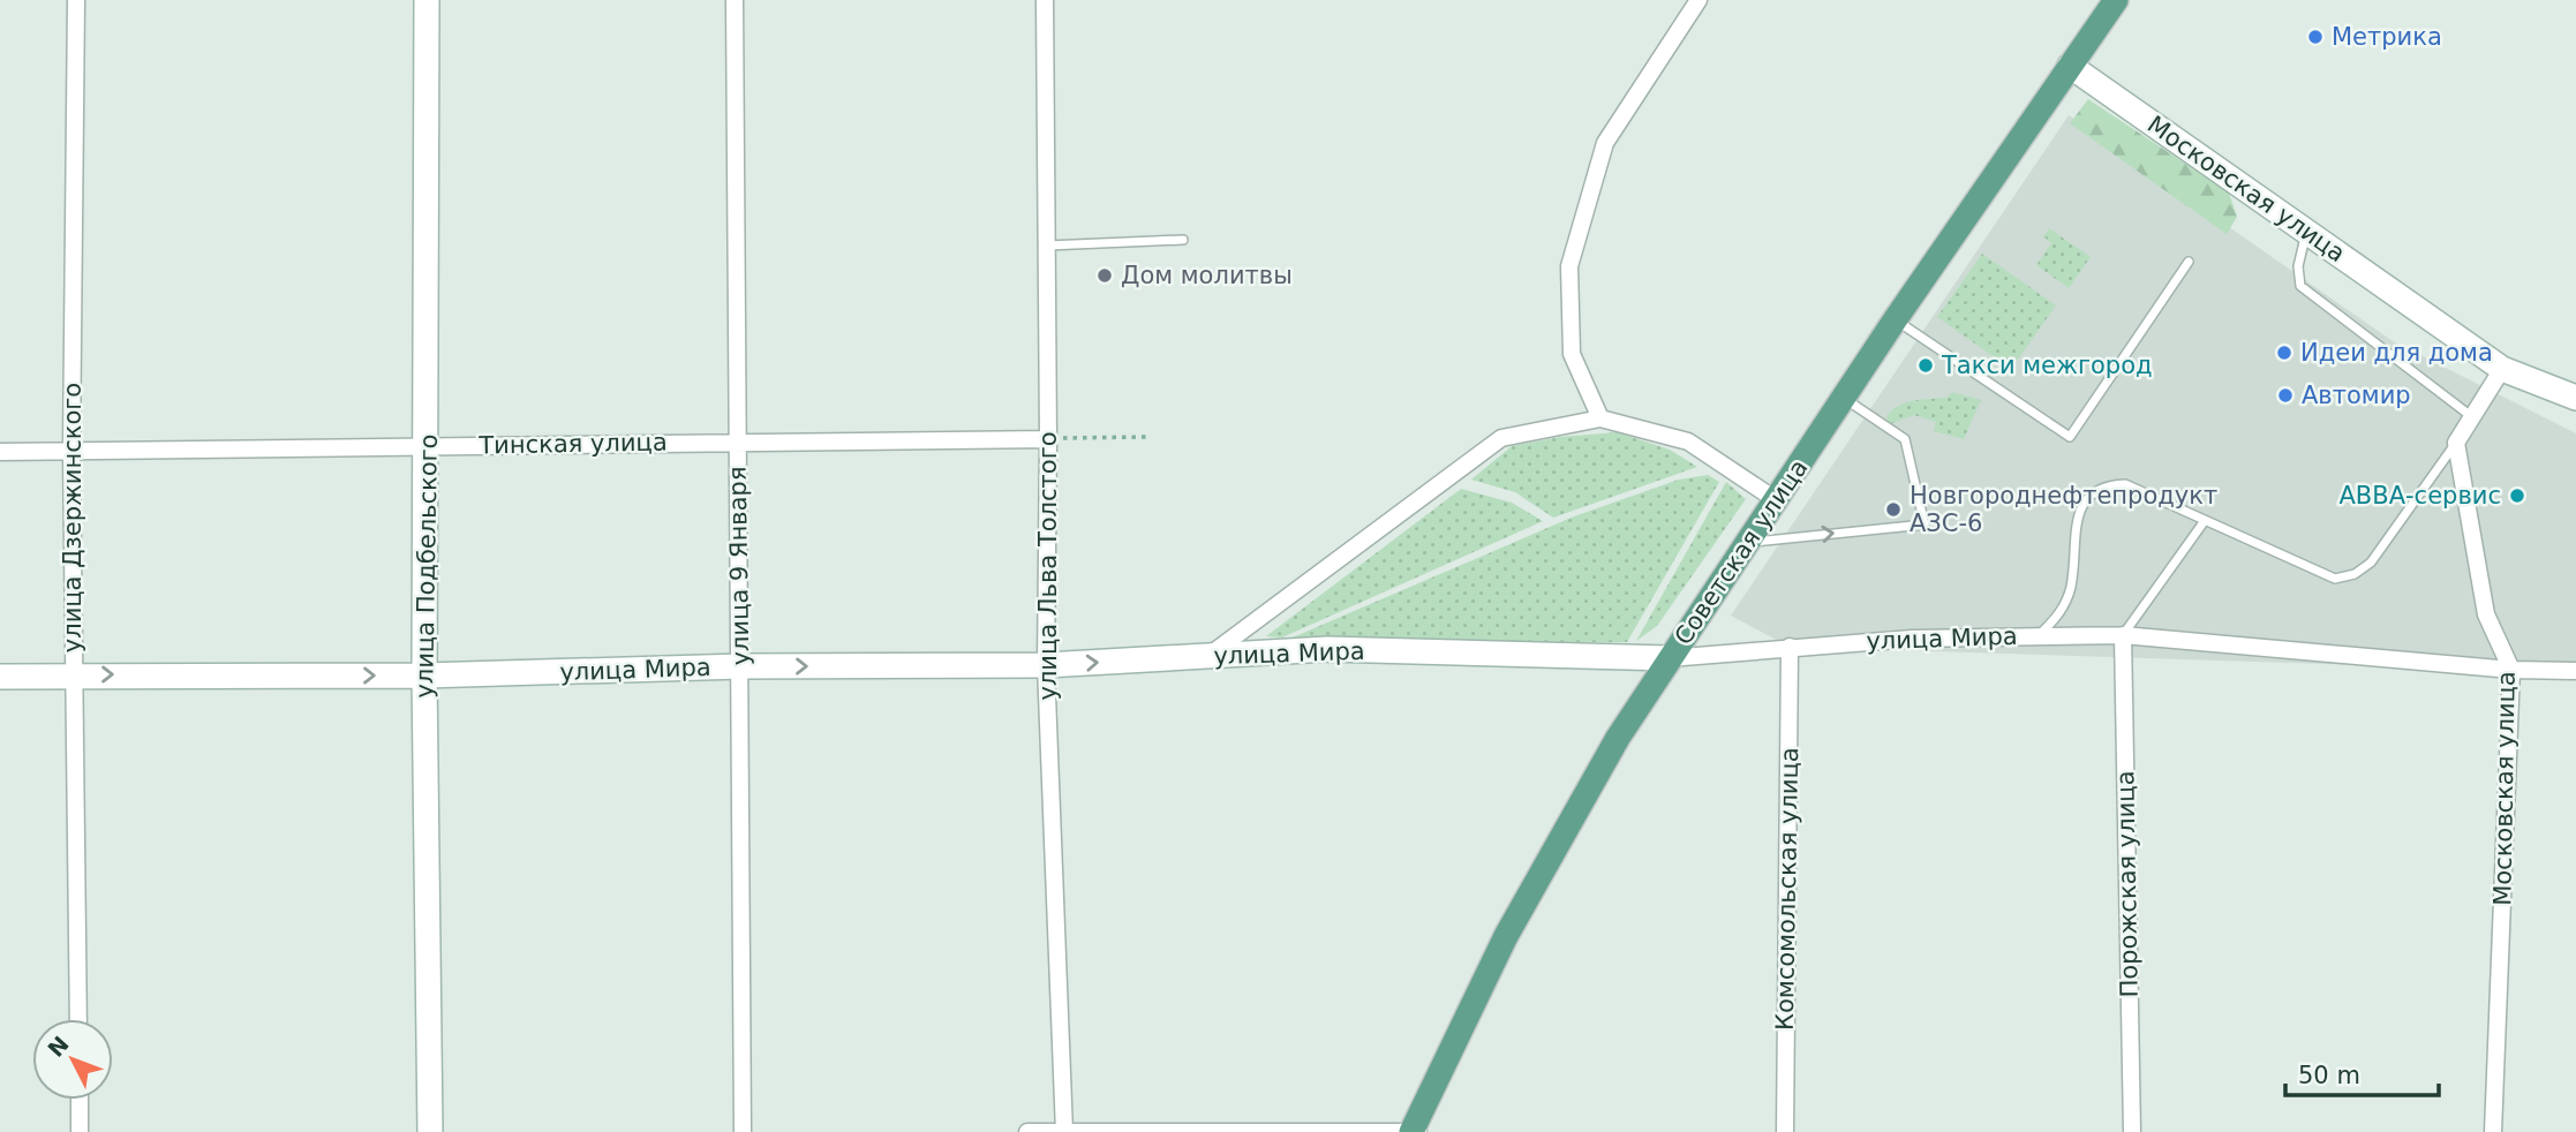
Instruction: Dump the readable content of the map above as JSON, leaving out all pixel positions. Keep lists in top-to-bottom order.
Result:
{
  "streets": {
    "main road": [
      "Московская улица",
      "Советская улица",
      "улица Подбельского",
      "улица Мира"
    ],
    "street": [
      "Тинская улица",
      "улица Дзержинского",
      "улица 9 Января",
      "улица Льва Толстого",
      "Порожская улица",
      "Комсомольская улица"
    ]
  },
  "crossings": [
    ["Московская улица", "Советская улица"],
    ["Московская улица", "улица Мира"],
    ["Тинская улица", "улица Дзержинского"],
    ["Тинская улица", "улица Подбельского"],
    ["Тинская улица", "улица 9 Января"],
    ["Тинская улица", "улица Льва Толстого"],
    ["улица Дзержинского", "улица Мира"],
    ["Советская улица", "улица Мира"],
    ["улица Подбельского", "улица Мира"],
    ["улица 9 Января", "улица Мира"],
    ["улица Льва Толстого", "улица Мира"],
    ["улица Мира", "Порожская улица"],
    ["улица Мира", "Комсомольская улица"]
  ],
  "places": [
    "Метрика",
    "Дом молитвы",
    "Идеи для дома",
    "Такси межгород",
    "Автомир",
    "АВВА-сервис",
    "Новгороднефтепродукт АЗС-6"
  ],
  "scale_bar": "50 m",
  "north": "top left"
}
